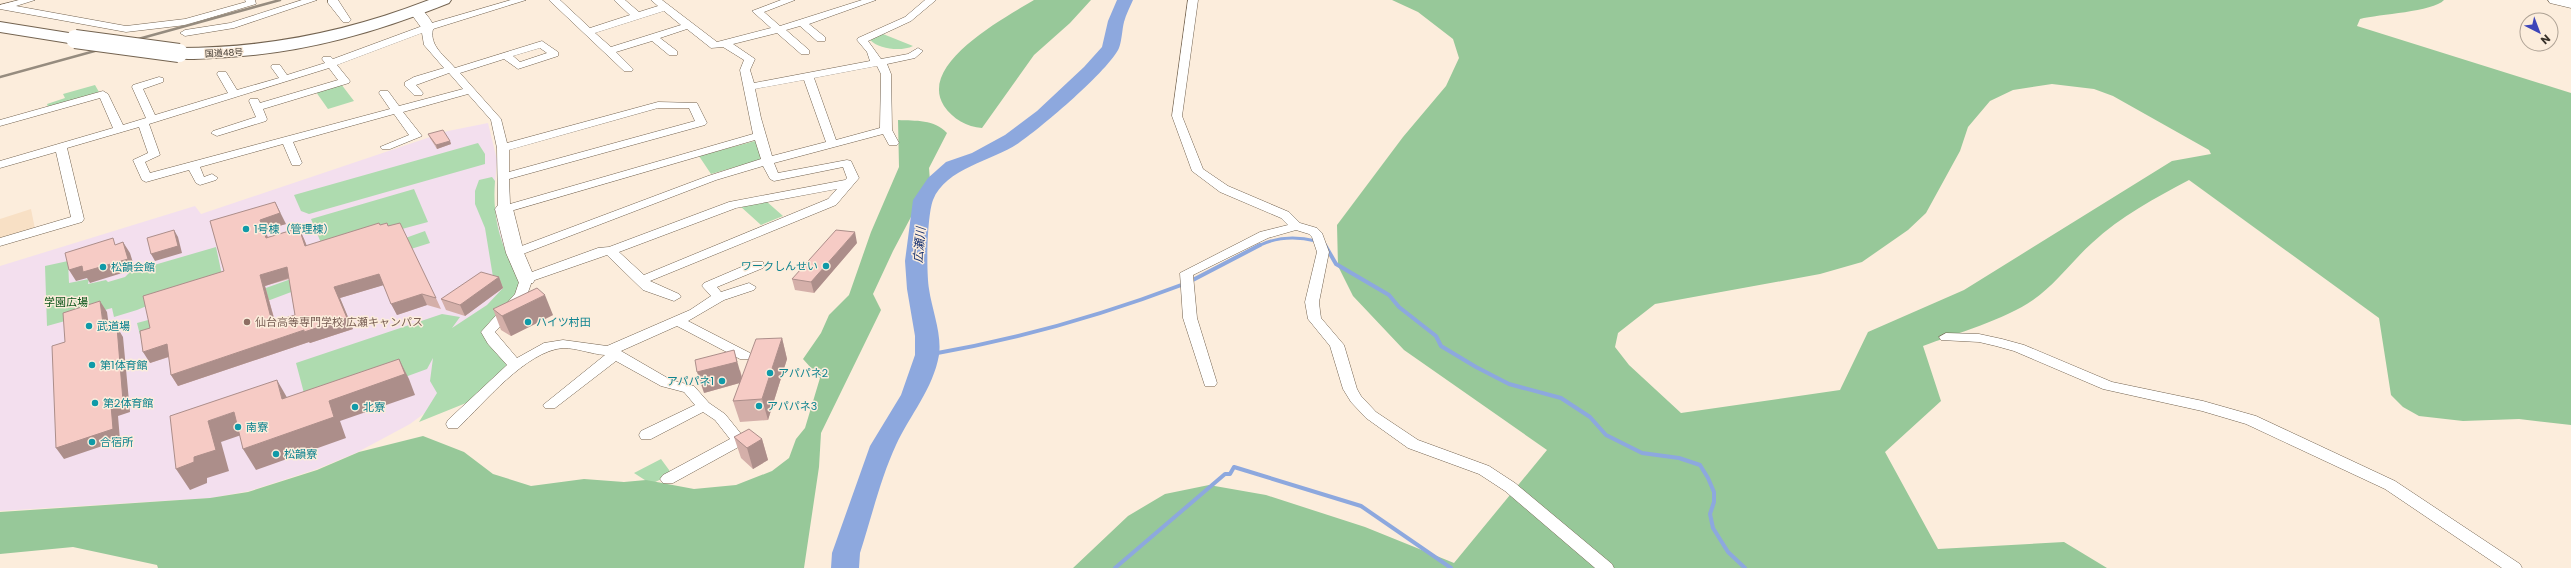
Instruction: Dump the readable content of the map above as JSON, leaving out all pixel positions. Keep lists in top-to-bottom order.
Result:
{
  "streets": {
    "highway": ["国道48号"]
  },
  "water": ["広瀬川"],
  "parks": ["学園広場"],
  "places": [
    "1号棟（管理棟）",
    "ワークしんせい",
    "松韻会館",
    "仙台高等専門学校 広瀬キャンパス",
    "ハイツ村田",
    "武道場",
    "第1体育館",
    "アパパネ2",
    "アパパネ1",
    "第2体育館",
    "アパパネ3",
    "北寮",
    "南寮",
    "合宿所",
    "松韻寮"
  ],
  "north": "bottom right"
}
